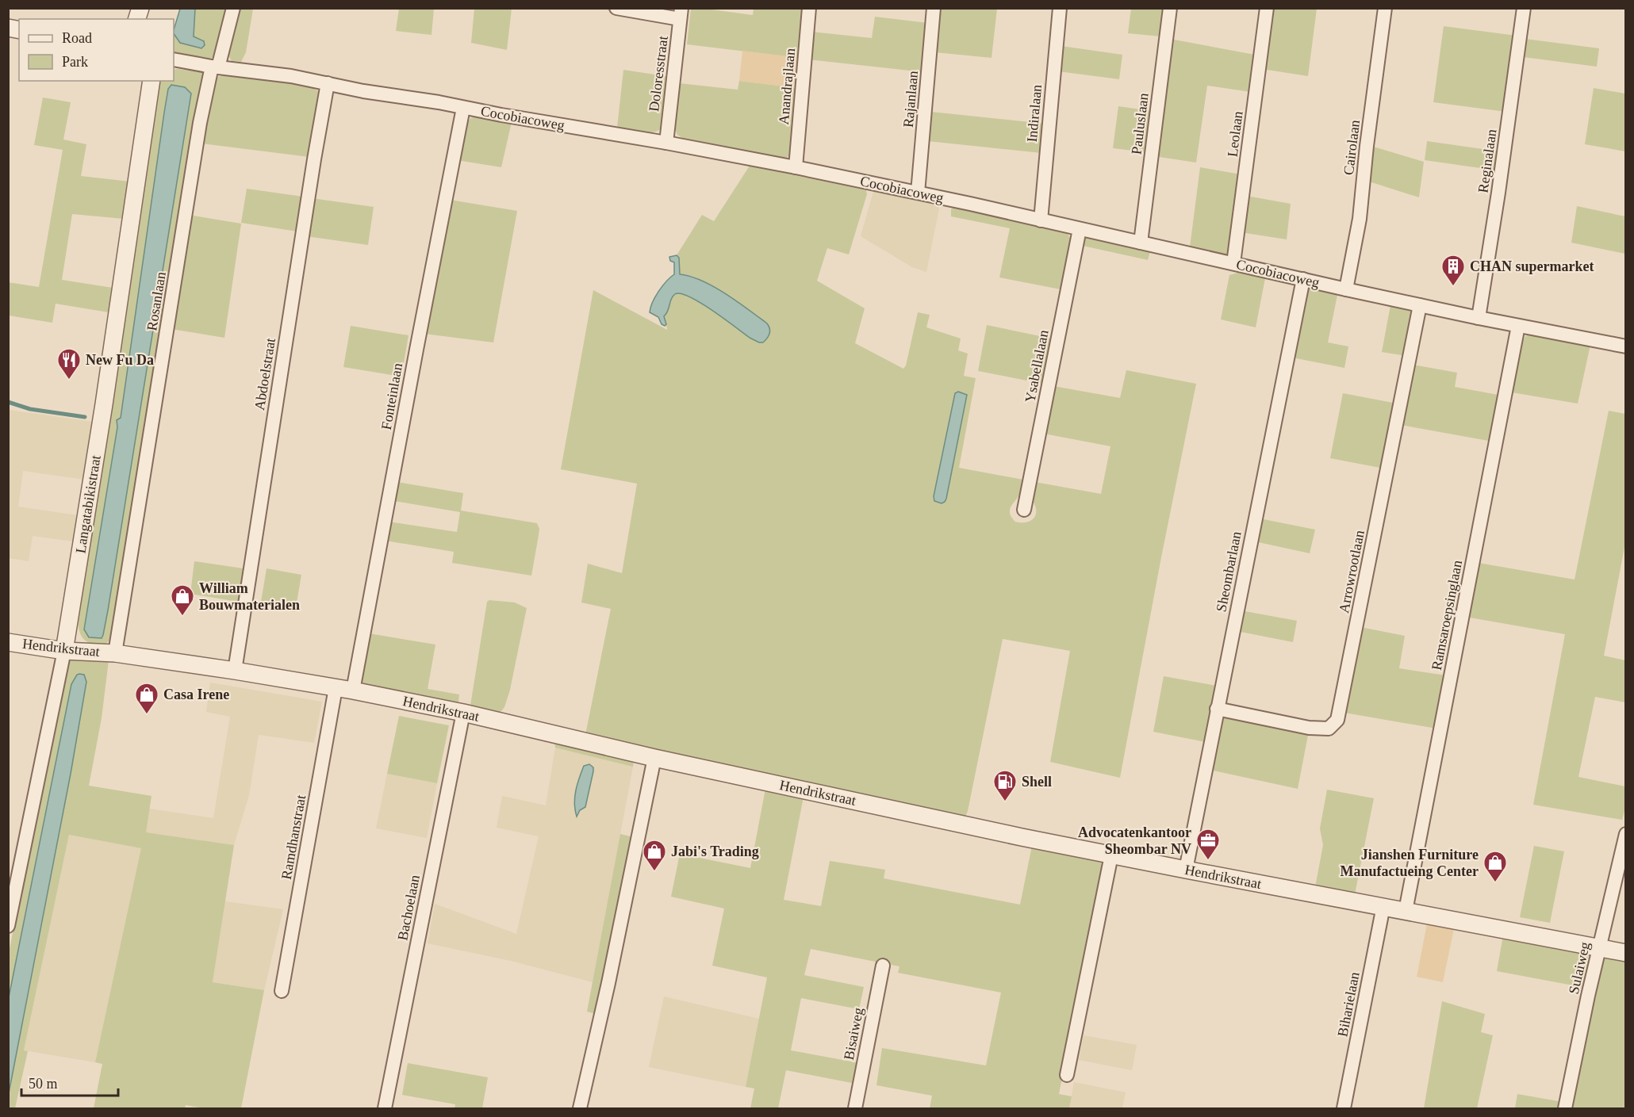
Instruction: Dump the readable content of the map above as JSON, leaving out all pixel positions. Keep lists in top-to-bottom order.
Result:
{
  "streets": {
    "street": [
      "Doloresstraat",
      "Anandrajlaan",
      "Rajanlaan",
      "Indiralaan",
      "Cocobiacoweg",
      "Pauluslaan",
      "Leolaan",
      "Cairolaan",
      "Reginalaan",
      "Rosanlaan",
      "Ysabellalaan",
      "Abdoelstraat",
      "Fonteinlaan",
      "Langatabikistraat",
      "Sheombarlaan",
      "Arrowrootlaan",
      "Ramsaroepsinglaan",
      "Hendrikstraat",
      "Ramdhanstraat",
      "Bachoelaan",
      "Sulaiweg",
      "Biharielaan",
      "Bisaiweg"
    ]
  },
  "crossings": [
    ["Doloresstraat", "Cocobiacoweg"],
    ["Anandrajlaan", "Cocobiacoweg"],
    ["Rajanlaan", "Cocobiacoweg"],
    ["Indiralaan", "Cocobiacoweg"],
    ["Cocobiacoweg", "Pauluslaan"],
    ["Cocobiacoweg", "Leolaan"],
    ["Cocobiacoweg", "Cairolaan"],
    ["Cocobiacoweg", "Reginalaan"],
    ["Cocobiacoweg", "Rosanlaan"],
    ["Cocobiacoweg", "Ysabellalaan"],
    ["Cocobiacoweg", "Abdoelstraat"],
    ["Cocobiacoweg", "Fonteinlaan"],
    ["Cocobiacoweg", "Sheombarlaan"],
    ["Cocobiacoweg", "Arrowrootlaan"],
    ["Cocobiacoweg", "Ramsaroepsinglaan"],
    ["Rosanlaan", "Hendrikstraat"],
    ["Abdoelstraat", "Hendrikstraat"],
    ["Fonteinlaan", "Hendrikstraat"],
    ["Langatabikistraat", "Hendrikstraat"],
    ["Sheombarlaan", "Arrowrootlaan"],
    ["Sheombarlaan", "Hendrikstraat"],
    ["Ramsaroepsinglaan", "Hendrikstraat"],
    ["Hendrikstraat", "Ramdhanstraat"],
    ["Hendrikstraat", "Bachoelaan"],
    ["Hendrikstraat", "Sulaiweg"],
    ["Hendrikstraat", "Biharielaan"]
  ],
  "places": {
    "building": ["CHAN supermarket"],
    "restaurant": ["New Fu Da"],
    "shop": [
      "William Bouwmaterialen",
      "Casa Irene",
      "Jabi's Trading",
      "Jianshen Furniture Manufactueing Center"
    ],
    "fuel station": ["Shell"],
    "office": ["Advocatenkantoor Sheombar NV"]
  },
  "legend": ["Road", "Park"],
  "scale_bar": "50 m"
}
